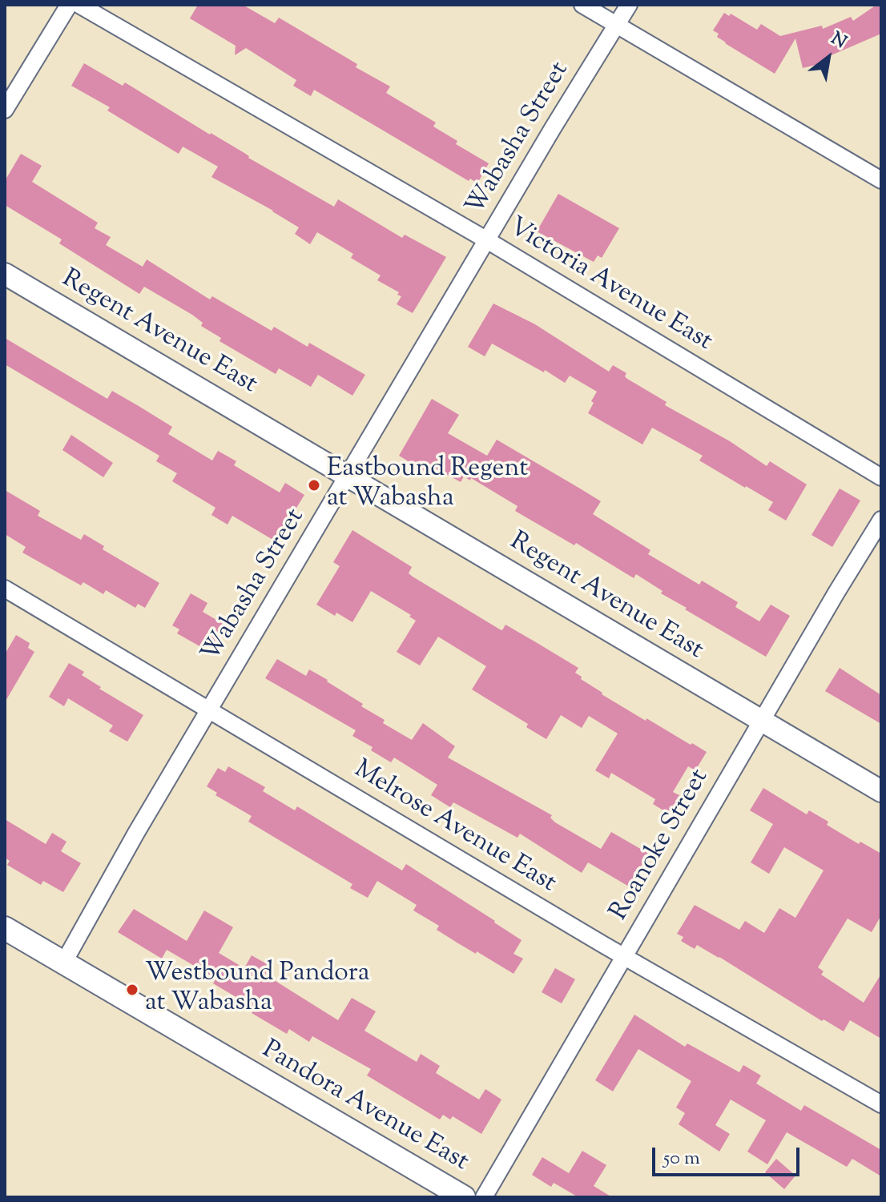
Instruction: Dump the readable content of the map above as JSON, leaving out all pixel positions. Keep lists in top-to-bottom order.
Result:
{
  "streets": {
    "main road": ["Pandora Avenue East"],
    "street": [
      "Wabasha Street",
      "Victoria Avenue East",
      "Regent Avenue East",
      "Melrose Avenue East",
      "Roanoke Street"
    ]
  },
  "crossings": [
    ["Wabasha Street", "Victoria Avenue East"],
    ["Wabasha Street", "Regent Avenue East"],
    ["Wabasha Street", "Melrose Avenue East"],
    ["Wabasha Street", "Pandora Avenue East"],
    ["Regent Avenue East", "Roanoke Street"],
    ["Melrose Avenue East", "Roanoke Street"]
  ],
  "places": ["Eastbound Regent at Wabasha", "Westbound Pandora at Wabasha"],
  "scale_bar": "50 m",
  "north": "top right"
}
